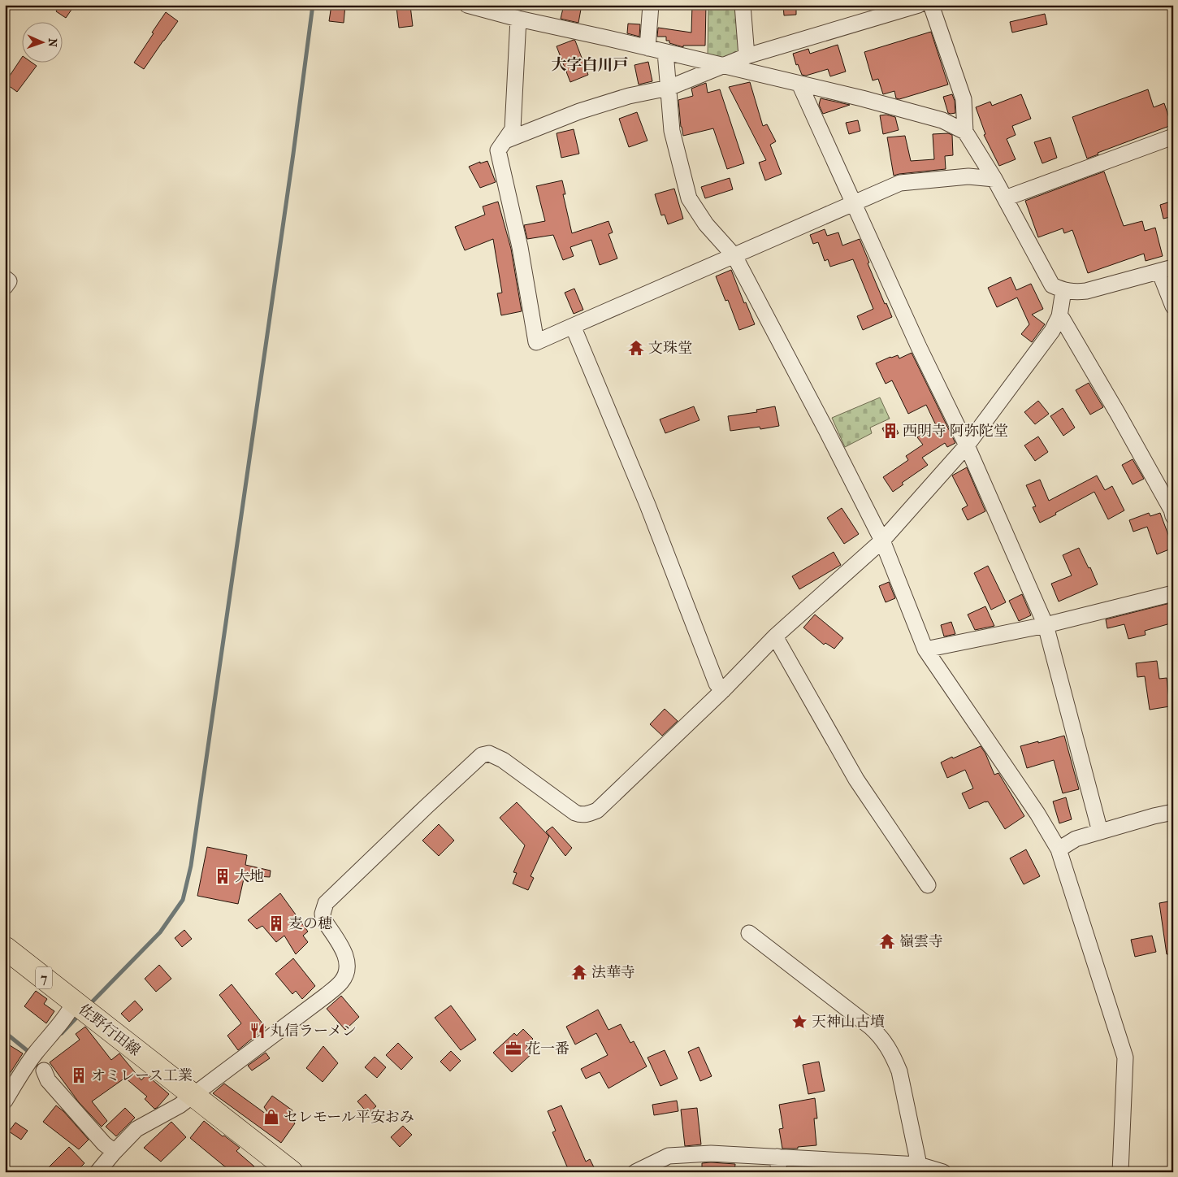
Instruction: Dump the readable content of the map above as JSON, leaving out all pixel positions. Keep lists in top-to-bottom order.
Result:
{
  "streets": {
    "main road": ["7", "佐野行田線"]
  },
  "districts": ["大字白川戸"],
  "places": {
    "temple": ["文珠堂", "嶺雲寺", "法華寺"],
    "building": [
      "西明寺 阿弥陀堂",
      "大地",
      "麦の穂",
      "オミレース工業"
    ],
    "place": ["天神山古墳"],
    "restaurant": ["丸信ラーメン"],
    "office": ["花一番"],
    "shop": ["セレモール平安おみ"]
  },
  "north": "right"
}
